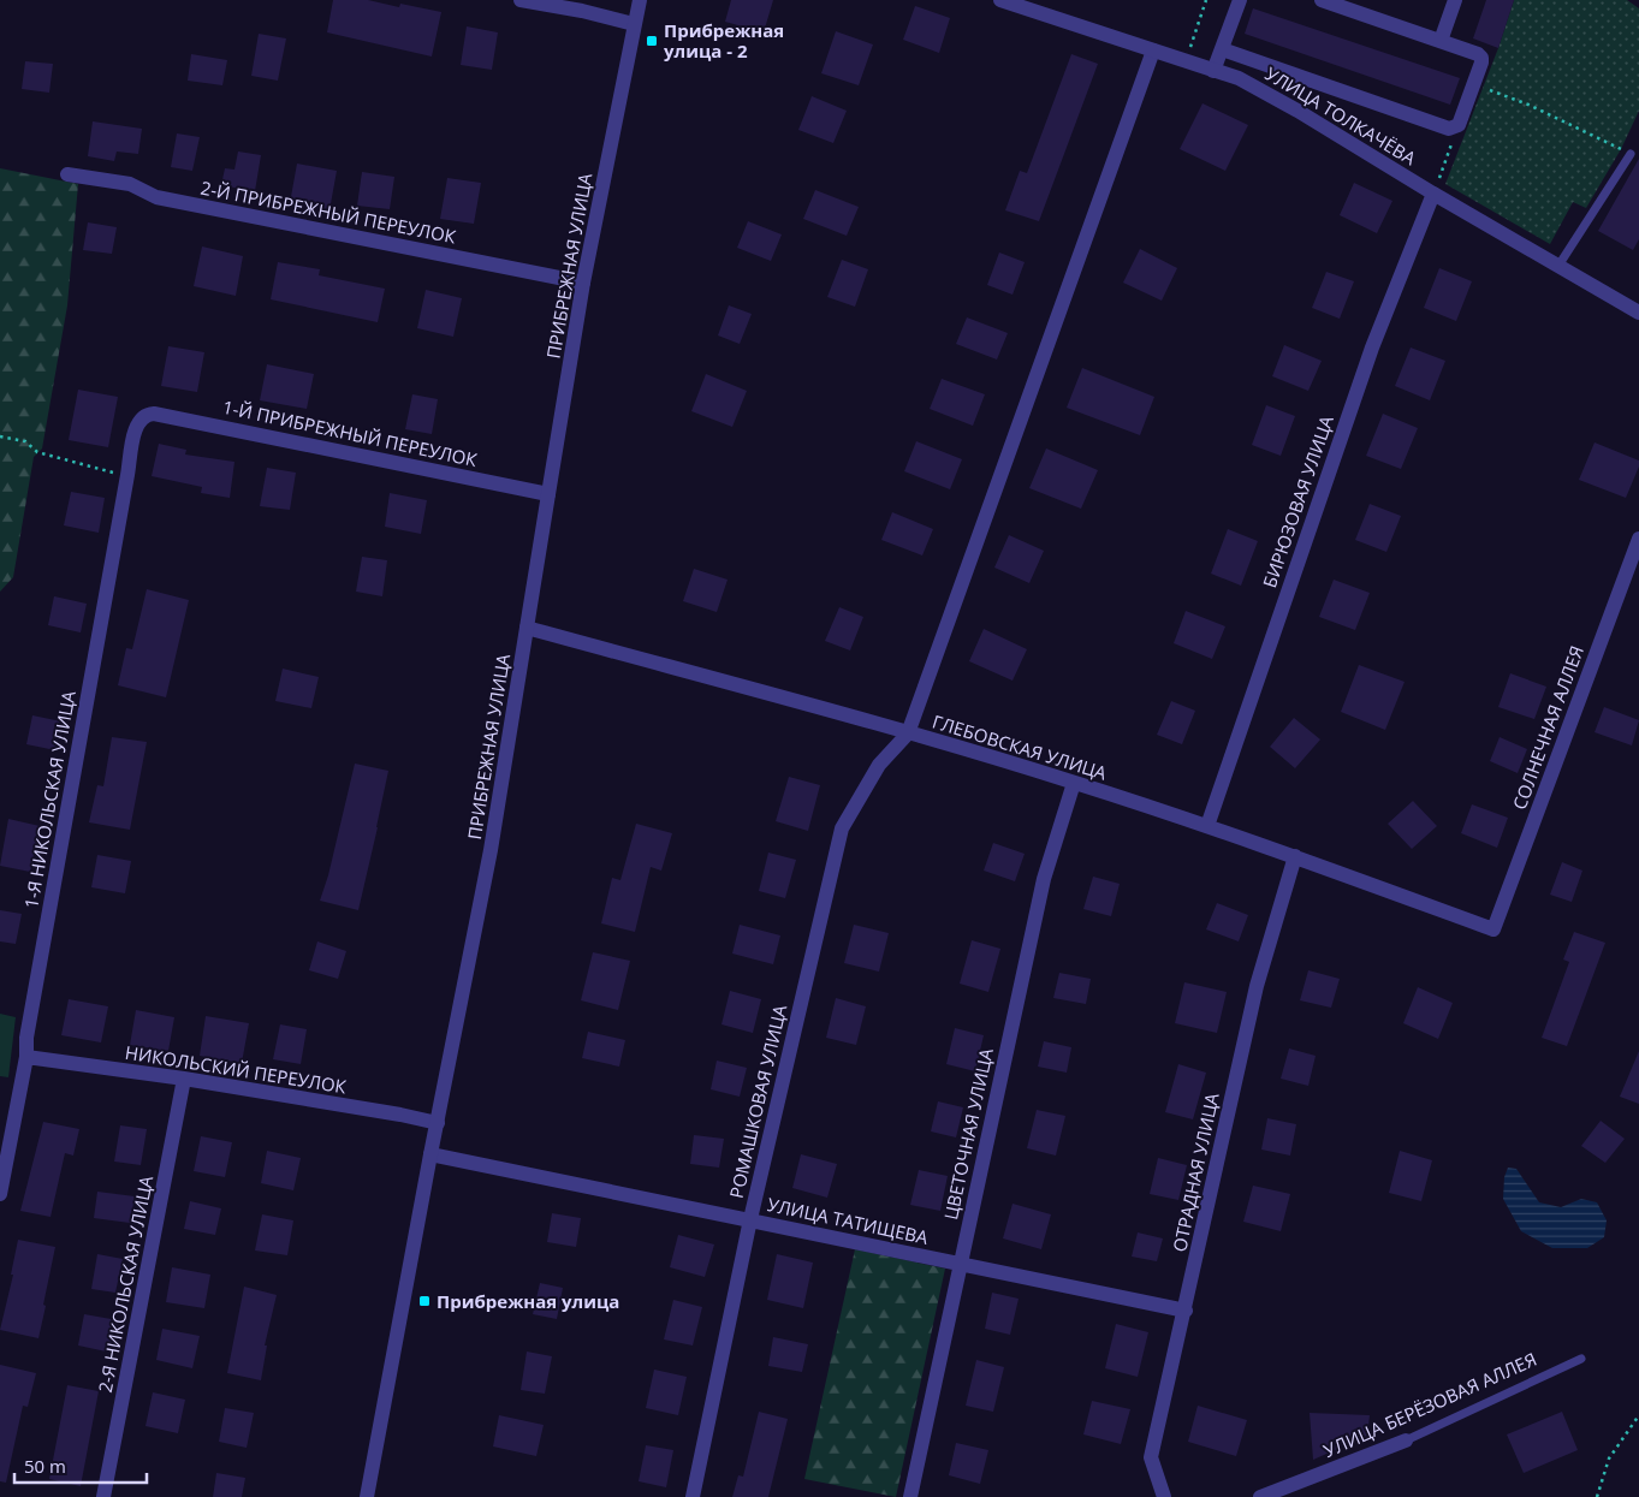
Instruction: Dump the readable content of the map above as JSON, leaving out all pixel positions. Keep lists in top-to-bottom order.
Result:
{
  "streets": {
    "street": [
      "УЛИЦА ТОЛКАЧЁВА",
      "2-Й ПРИБРЕЖНЫЙ ПЕРЕУЛОК",
      "ПРИБРЕЖНАЯ УЛИЦА",
      "1-Й ПРИБРЕЖНЫЙ ПЕРЕУЛОК",
      "БИРЮЗОВАЯ УЛИЦА",
      "СОЛНЕЧНАЯ АЛЛЕЯ",
      "ГЛЕБОВСКАЯ УЛИЦА",
      "1-Я НИКОЛЬСКАЯ УЛИЦА",
      "НИКОЛЬСКИЙ ПЕРЕУЛОК",
      "РОМАШКОВАЯ УЛИЦА",
      "ЦВЕТОЧНАЯ УЛИЦА",
      "ОТРАДНАЯ УЛИЦА",
      "УЛИЦА ТАТИЩЕВА",
      "2-Я НИКОЛЬСКАЯ УЛИЦА",
      "УЛИЦА БЕРЁЗОВАЯ АЛЛЕЯ"
    ]
  },
  "crossings": [
    ["УЛИЦА ТОЛКАЧЁВА", "БИРЮЗОВАЯ УЛИЦА"],
    ["2-Й ПРИБРЕЖНЫЙ ПЕРЕУЛОК", "ПРИБРЕЖНАЯ УЛИЦА"],
    ["ПРИБРЕЖНАЯ УЛИЦА", "1-Й ПРИБРЕЖНЫЙ ПЕРЕУЛОК"],
    ["ПРИБРЕЖНАЯ УЛИЦА", "ГЛЕБОВСКАЯ УЛИЦА"],
    ["ПРИБРЕЖНАЯ УЛИЦА", "НИКОЛЬСКИЙ ПЕРЕУЛОК"],
    ["ПРИБРЕЖНАЯ УЛИЦА", "УЛИЦА ТАТИЩЕВА"],
    ["1-Й ПРИБРЕЖНЫЙ ПЕРЕУЛОК", "1-Я НИКОЛЬСКАЯ УЛИЦА"],
    ["БИРЮЗОВАЯ УЛИЦА", "ГЛЕБОВСКАЯ УЛИЦА"],
    ["СОЛНЕЧНАЯ АЛЛЕЯ", "ГЛЕБОВСКАЯ УЛИЦА"],
    ["ГЛЕБОВСКАЯ УЛИЦА", "РОМАШКОВАЯ УЛИЦА"],
    ["ГЛЕБОВСКАЯ УЛИЦА", "ЦВЕТОЧНАЯ УЛИЦА"],
    ["ГЛЕБОВСКАЯ УЛИЦА", "ОТРАДНАЯ УЛИЦА"],
    ["1-Я НИКОЛЬСКАЯ УЛИЦА", "НИКОЛЬСКИЙ ПЕРЕУЛОК"],
    ["НИКОЛЬСКИЙ ПЕРЕУЛОК", "2-Я НИКОЛЬСКАЯ УЛИЦА"],
    ["РОМАШКОВАЯ УЛИЦА", "УЛИЦА ТАТИЩЕВА"],
    ["ЦВЕТОЧНАЯ УЛИЦА", "УЛИЦА ТАТИЩЕВА"],
    ["ОТРАДНАЯ УЛИЦА", "УЛИЦА ТАТИЩЕВА"]
  ],
  "places": {
    "transit": ["Прибрежная улица - 2", "Прибрежная улица"]
  },
  "scale_bar": "50 m"
}
